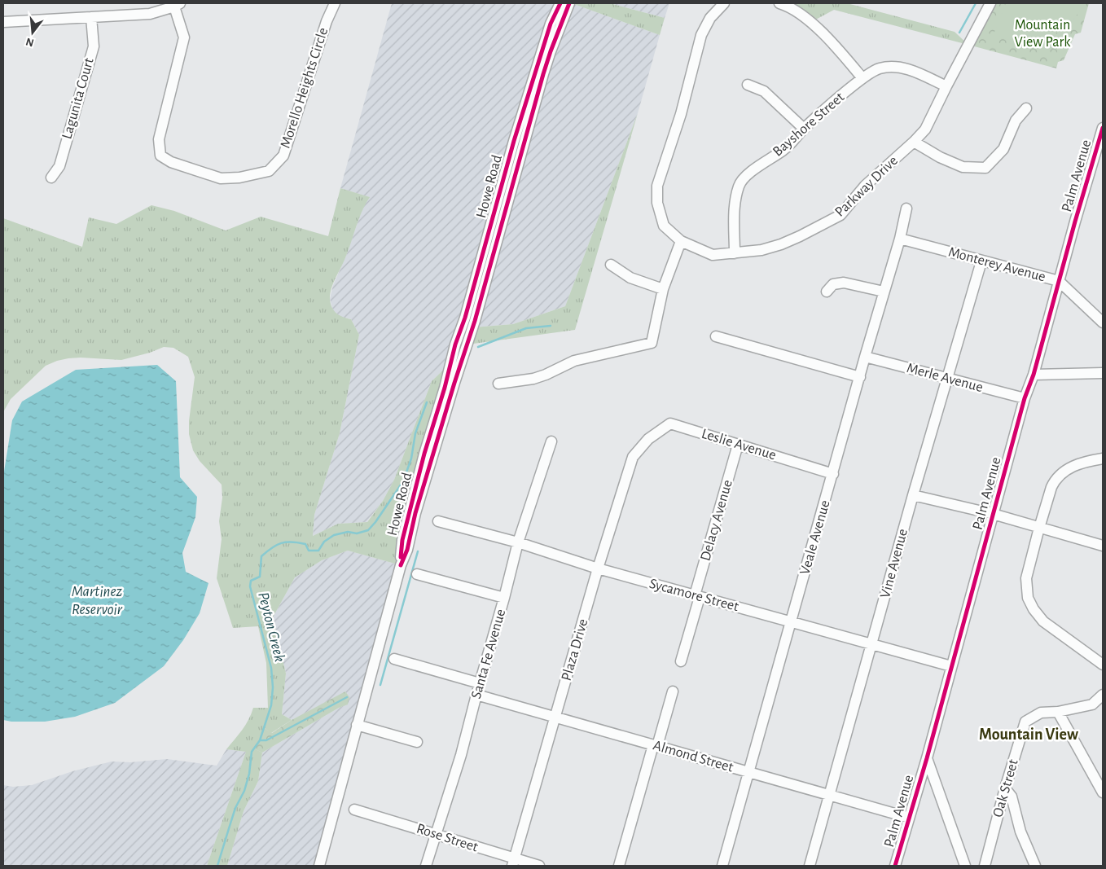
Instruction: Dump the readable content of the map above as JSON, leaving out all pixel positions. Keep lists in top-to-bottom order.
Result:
{
  "streets": {
    "street": [
      "Morello Heights Circle",
      "Lagunita Court",
      "Bayshore Street",
      "Palm Avenue",
      "Howe Road",
      "Parkway Drive",
      "Monterey Avenue",
      "Merle Avenue",
      "Leslie Avenue",
      "Delacy Avenue",
      "Veale Avenue",
      "Vine Avenue",
      "Sycamore Street",
      "Plaza Drive",
      "Santa Fe Avenue",
      "Almond Street",
      "Oak Street",
      "Rose Street"
    ]
  },
  "crossings": [
    ["Bayshore Street", "Parkway Drive"],
    ["Palm Avenue", "Monterey Avenue"],
    ["Palm Avenue", "Merle Avenue"],
    ["Palm Avenue", "Sycamore Street"],
    ["Palm Avenue", "Almond Street"],
    ["Monterey Avenue", "Veale Avenue"],
    ["Monterey Avenue", "Vine Avenue"],
    ["Merle Avenue", "Veale Avenue"],
    ["Merle Avenue", "Vine Avenue"],
    ["Leslie Avenue", "Delacy Avenue"],
    ["Leslie Avenue", "Veale Avenue"],
    ["Leslie Avenue", "Plaza Drive"],
    ["Delacy Avenue", "Sycamore Street"],
    ["Veale Avenue", "Sycamore Street"],
    ["Veale Avenue", "Almond Street"],
    ["Vine Avenue", "Sycamore Street"],
    ["Vine Avenue", "Almond Street"],
    ["Sycamore Street", "Plaza Drive"],
    ["Sycamore Street", "Santa Fe Avenue"],
    ["Plaza Drive", "Almond Street"],
    ["Plaza Drive", "Rose Street"],
    ["Santa Fe Avenue", "Almond Street"],
    ["Santa Fe Avenue", "Rose Street"]
  ],
  "districts": ["Mountain View"],
  "water": ["Martinez Reservoir", "Peyton Creek"],
  "parks": ["Mountain View Park"],
  "north": "bottom"
}
